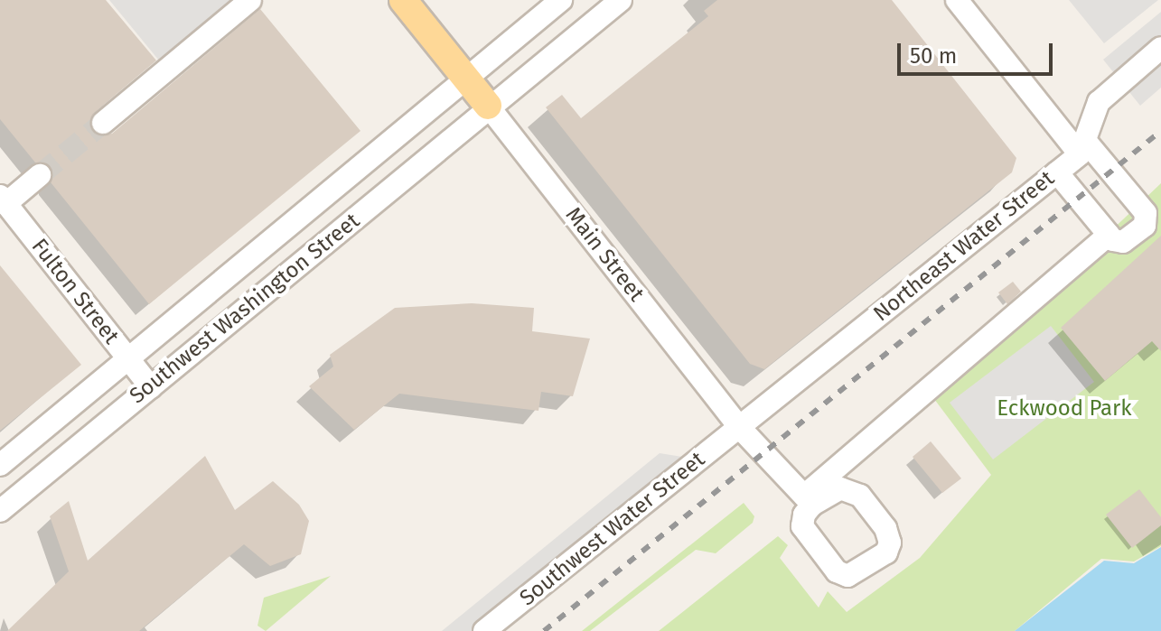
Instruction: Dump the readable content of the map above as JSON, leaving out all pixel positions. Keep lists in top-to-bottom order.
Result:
{
  "streets": {
    "main road": ["Main Street"],
    "street": [
      "Northeast Water Street",
      "Fulton Street",
      "Southwest Washington Street",
      "Southwest Water Street"
    ]
  },
  "crossings": [
    ["Northeast Water Street", "Main Street"],
    ["Northeast Water Street", "Southwest Water Street"],
    ["Main Street", "Southwest Washington Street"],
    ["Main Street", "Southwest Water Street"],
    ["Fulton Street", "Southwest Washington Street"]
  ],
  "parks": ["Eckwood Park"],
  "scale_bar": "50 m"
}
